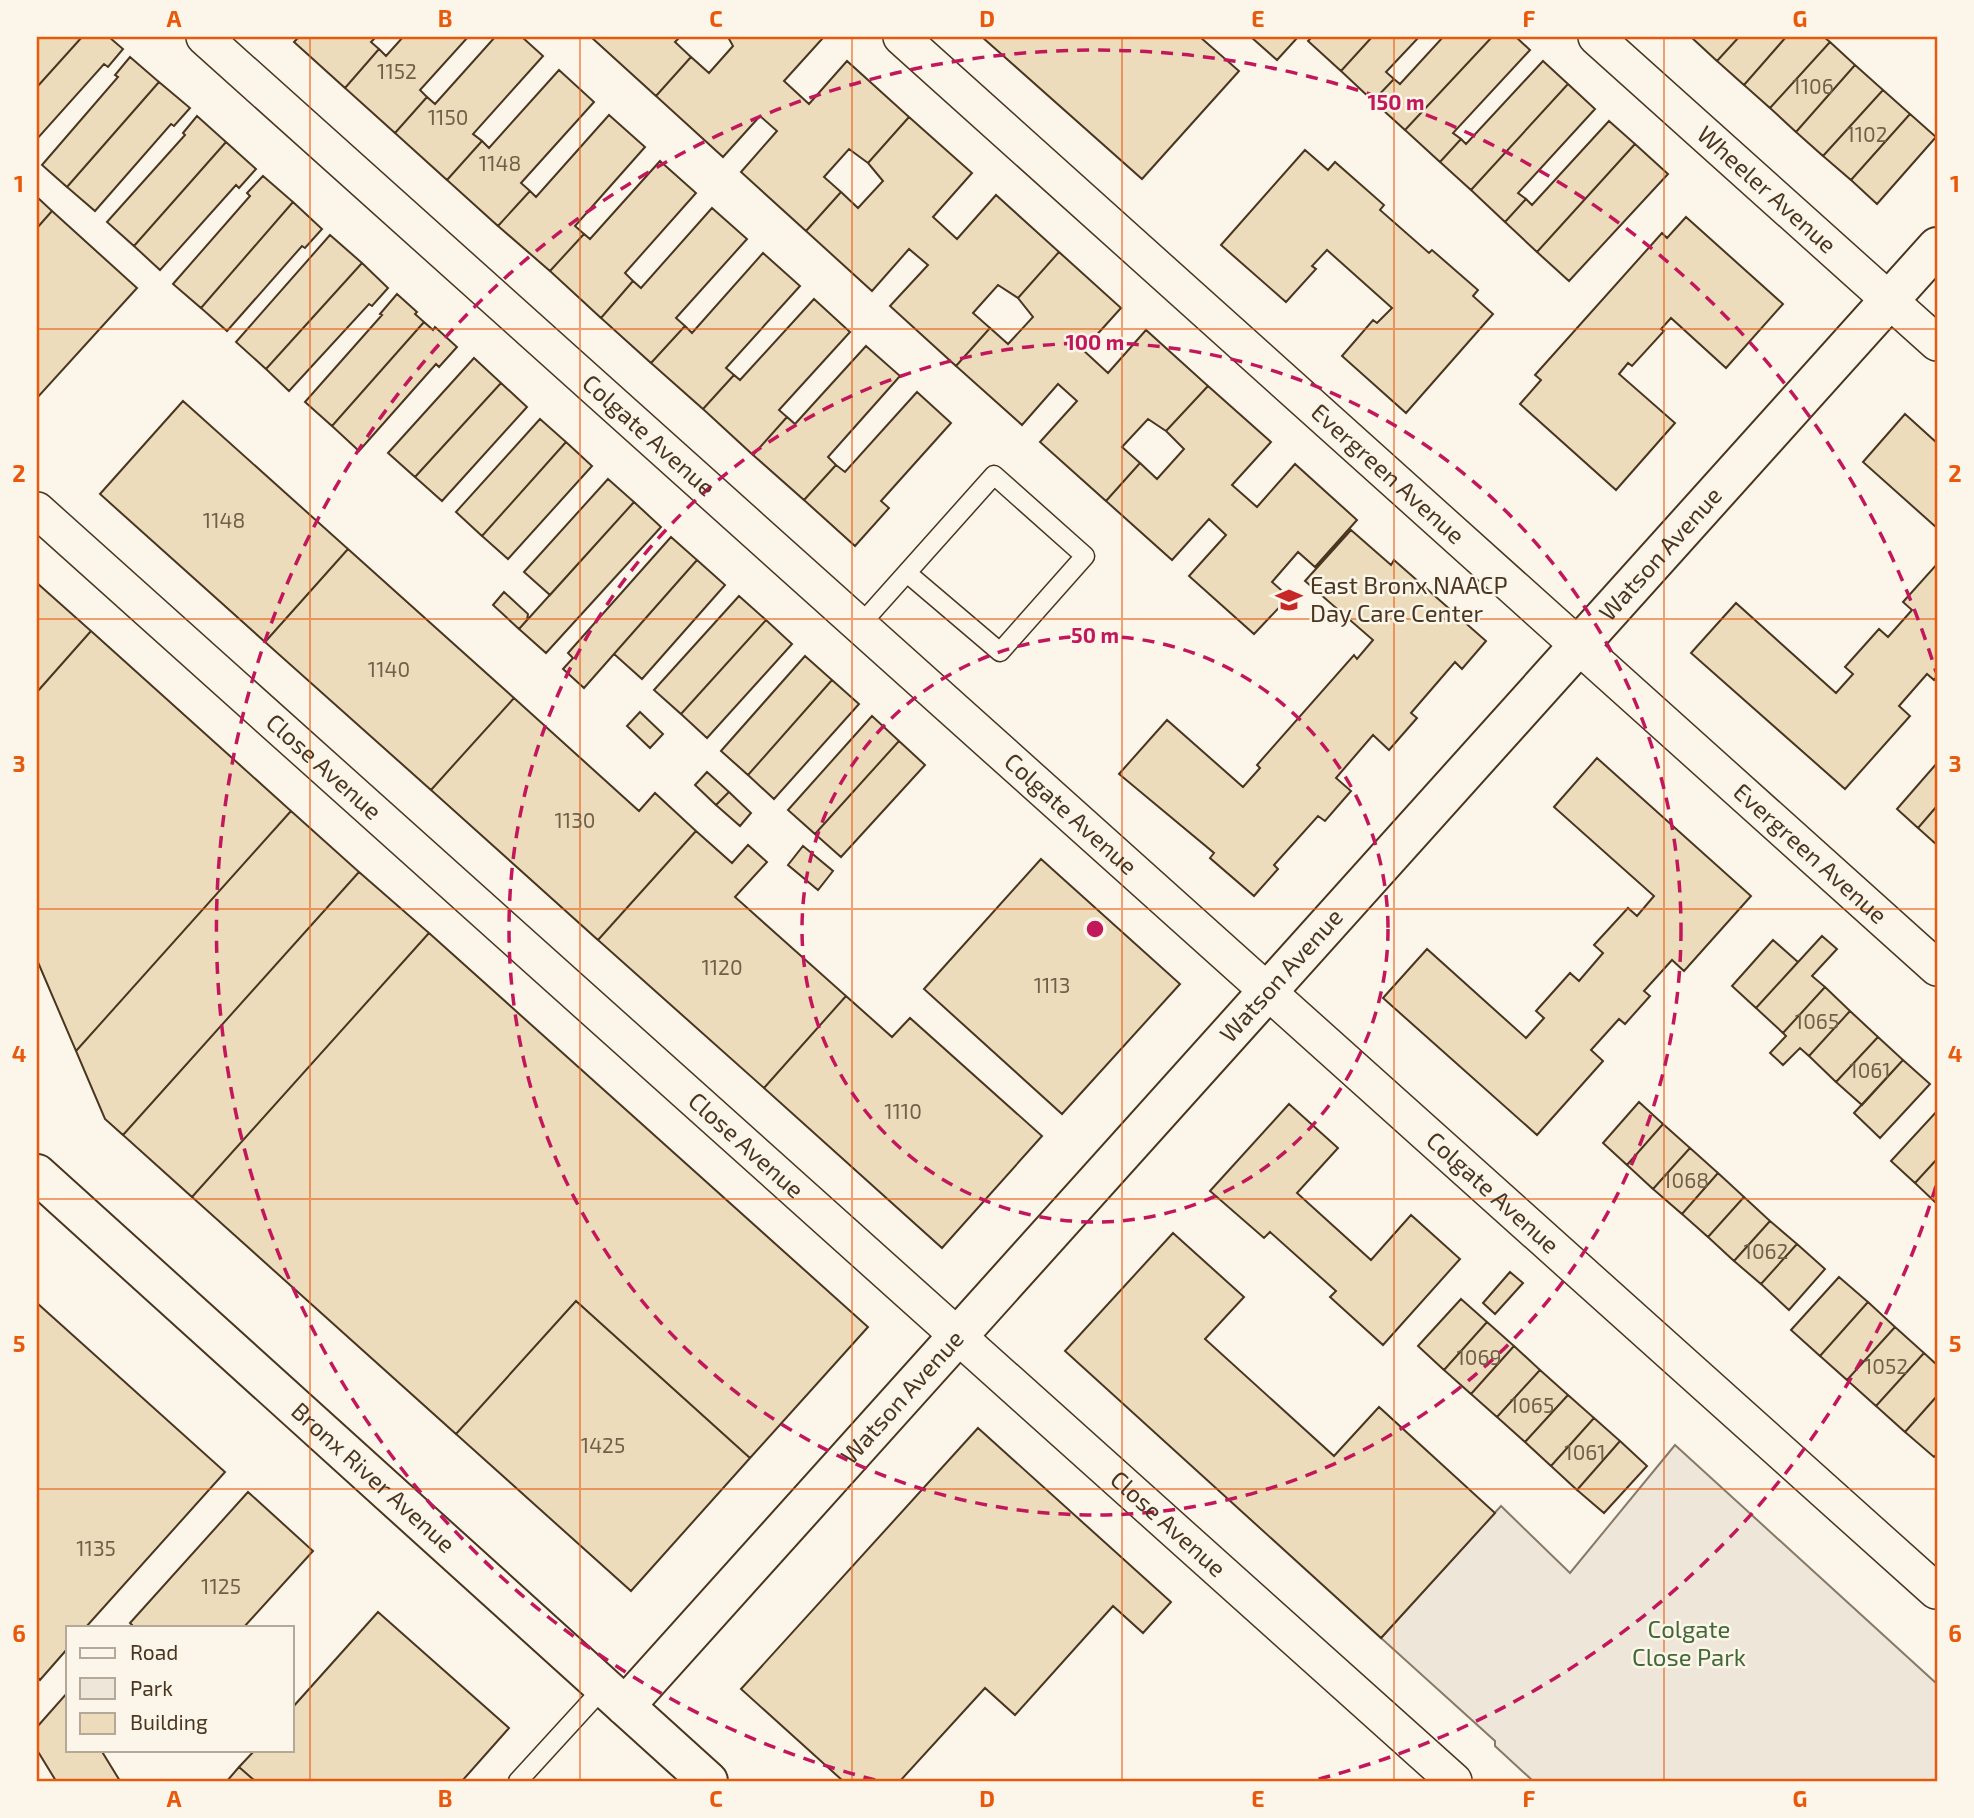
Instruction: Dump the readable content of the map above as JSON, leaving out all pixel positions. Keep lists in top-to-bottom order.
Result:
{
  "streets": {
    "street": [
      "Wheeler Avenue",
      "Colgate Avenue",
      "Evergreen Avenue",
      "Watson Avenue",
      "Close Avenue",
      "Bronx River Avenue"
    ]
  },
  "crossings": [
    ["Wheeler Avenue", "Watson Avenue"],
    ["Colgate Avenue", "Watson Avenue"],
    ["Evergreen Avenue", "Watson Avenue"],
    ["Watson Avenue", "Close Avenue"],
    ["Watson Avenue", "Bronx River Avenue"]
  ],
  "parks": ["Colgate Close Park"],
  "places": {
    "school or university": ["East Bronx NAACP Day Care Center"]
  },
  "house_numbers": [
    "1152",
    "1106",
    "1150",
    "1102",
    "1148",
    "1148",
    "1140",
    "1130",
    "1120",
    "1113",
    "1065",
    "1061",
    "1110",
    "1068",
    "1062",
    "1069",
    "1052",
    "1065",
    "1425",
    "1061",
    "1135",
    "1125"
  ],
  "legend": ["Road", "Park", "Building"],
  "grid": {
    "columns": [
      "A",
      "B",
      "C",
      "D",
      "E",
      "F",
      "G"
    ],
    "rows": [
      "1",
      "2",
      "3",
      "4",
      "5",
      "6"
    ]
  },
  "rings": ["150 m", "100 m", "50 m"]
}
